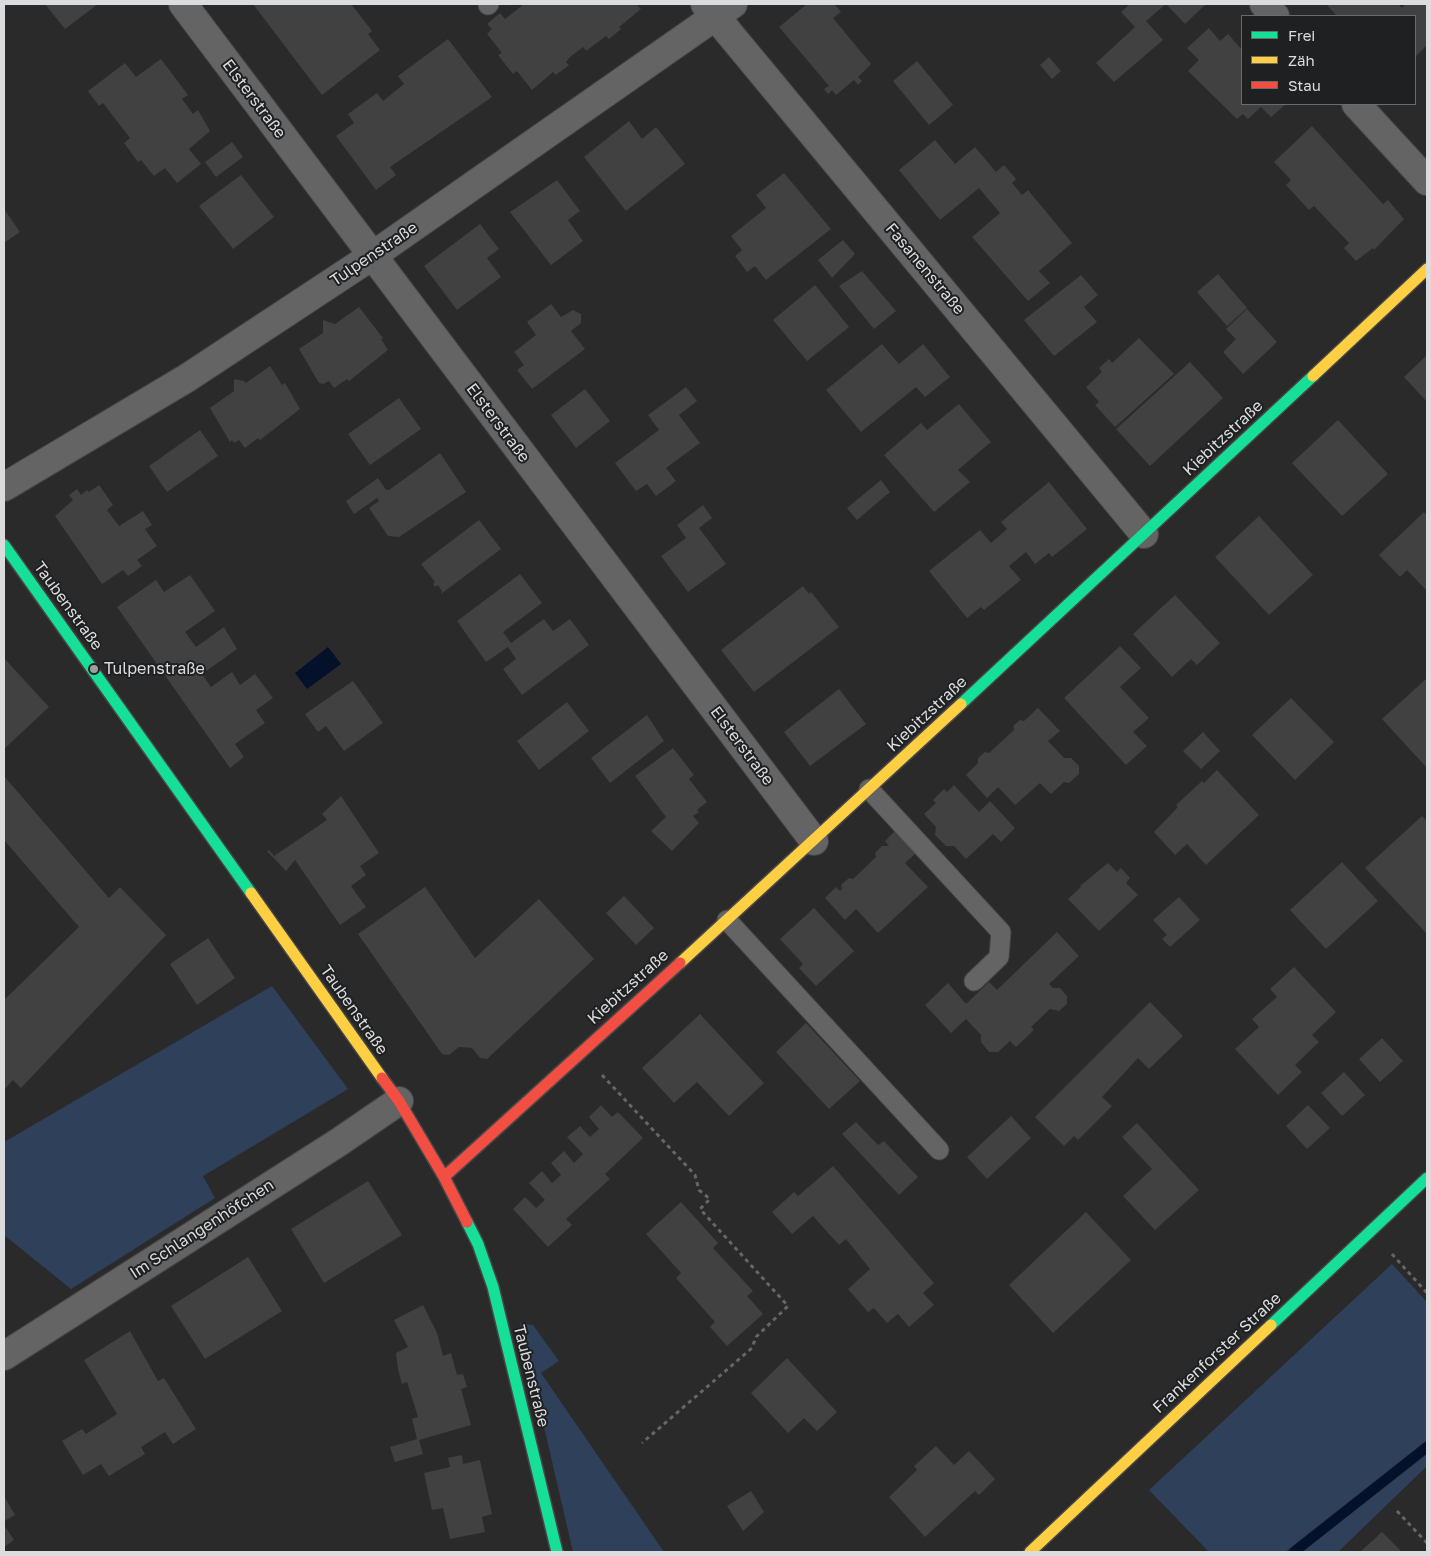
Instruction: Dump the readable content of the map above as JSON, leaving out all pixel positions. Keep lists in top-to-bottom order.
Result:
{
  "streets": {
    "street": [
      "Elsterstraße",
      "Tulpenstraße",
      "Fasanenstraße",
      "Kiebitzstraße",
      "Taubenstraße",
      "Im Schlangenhöfchen",
      "Frankenforster Straße"
    ]
  },
  "crossings": [
    ["Elsterstraße", "Tulpenstraße"],
    ["Elsterstraße", "Kiebitzstraße"],
    ["Tulpenstraße", "Fasanenstraße"],
    ["Fasanenstraße", "Kiebitzstraße"],
    ["Kiebitzstraße", "Taubenstraße"],
    ["Taubenstraße", "Im Schlangenhöfchen"]
  ],
  "places": ["Tulpenstraße"],
  "legend": ["Frei", "Zäh", "Stau"]
}
